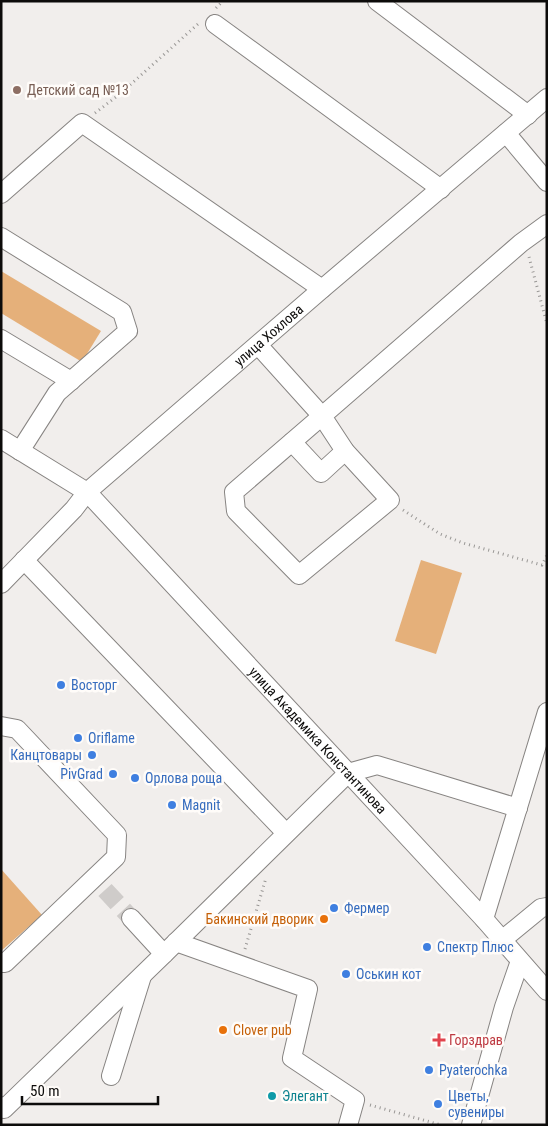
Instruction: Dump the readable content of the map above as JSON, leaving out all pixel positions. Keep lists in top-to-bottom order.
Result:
{
  "streets": {
    "street": ["улица Хохлова", "улица Академика Константинова"]
  },
  "crossings": [
    ["улица Хохлова", "улица Академика Константинова"]
  ],
  "places": {
    "other": [
      "Детский сад №13",
      "Восторг",
      "Oriflame",
      "Канцтовары",
      "PivGrad",
      "Орлова роща",
      "Magnit",
      "Фермер",
      "Бакинский дворик",
      "Спектр Плюс",
      "Оськин кот",
      "Clover pub",
      "Pyaterochka",
      "Элегант",
      "Цветы, сувениры"
    ],
    "health": ["Горздрав"]
  },
  "scale_bar": "50 m"
}
